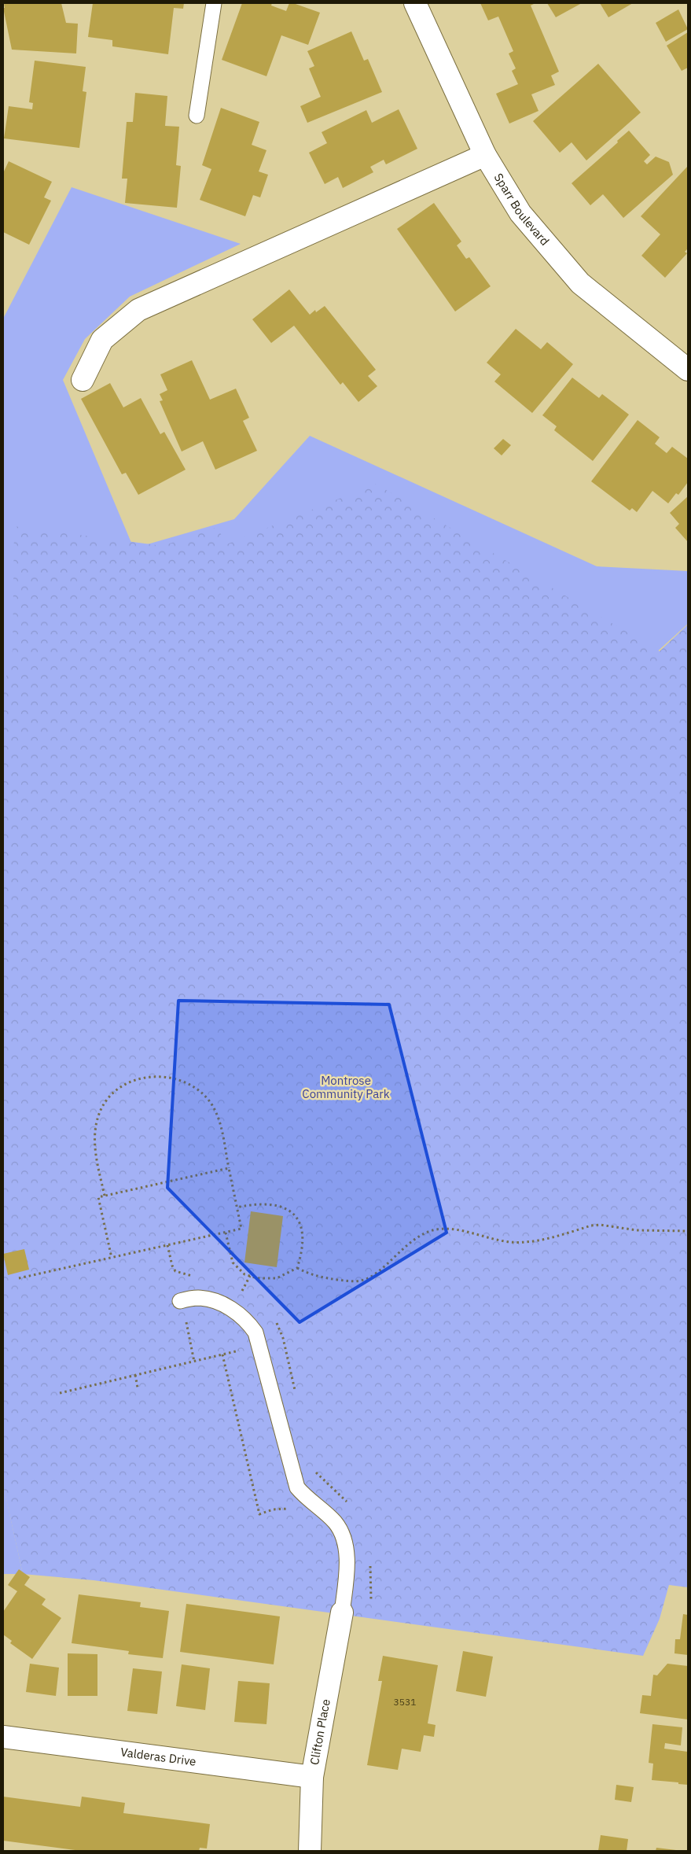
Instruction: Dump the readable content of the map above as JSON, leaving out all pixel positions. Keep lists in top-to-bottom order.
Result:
{
  "streets": {
    "street": ["Sparr Boulevard", "Clifton Place", "Valderas Drive"]
  },
  "crossings": [
    ["Clifton Place", "Valderas Drive"]
  ],
  "parks": ["Montrose Community Park"],
  "house_numbers": ["3531"]
}
